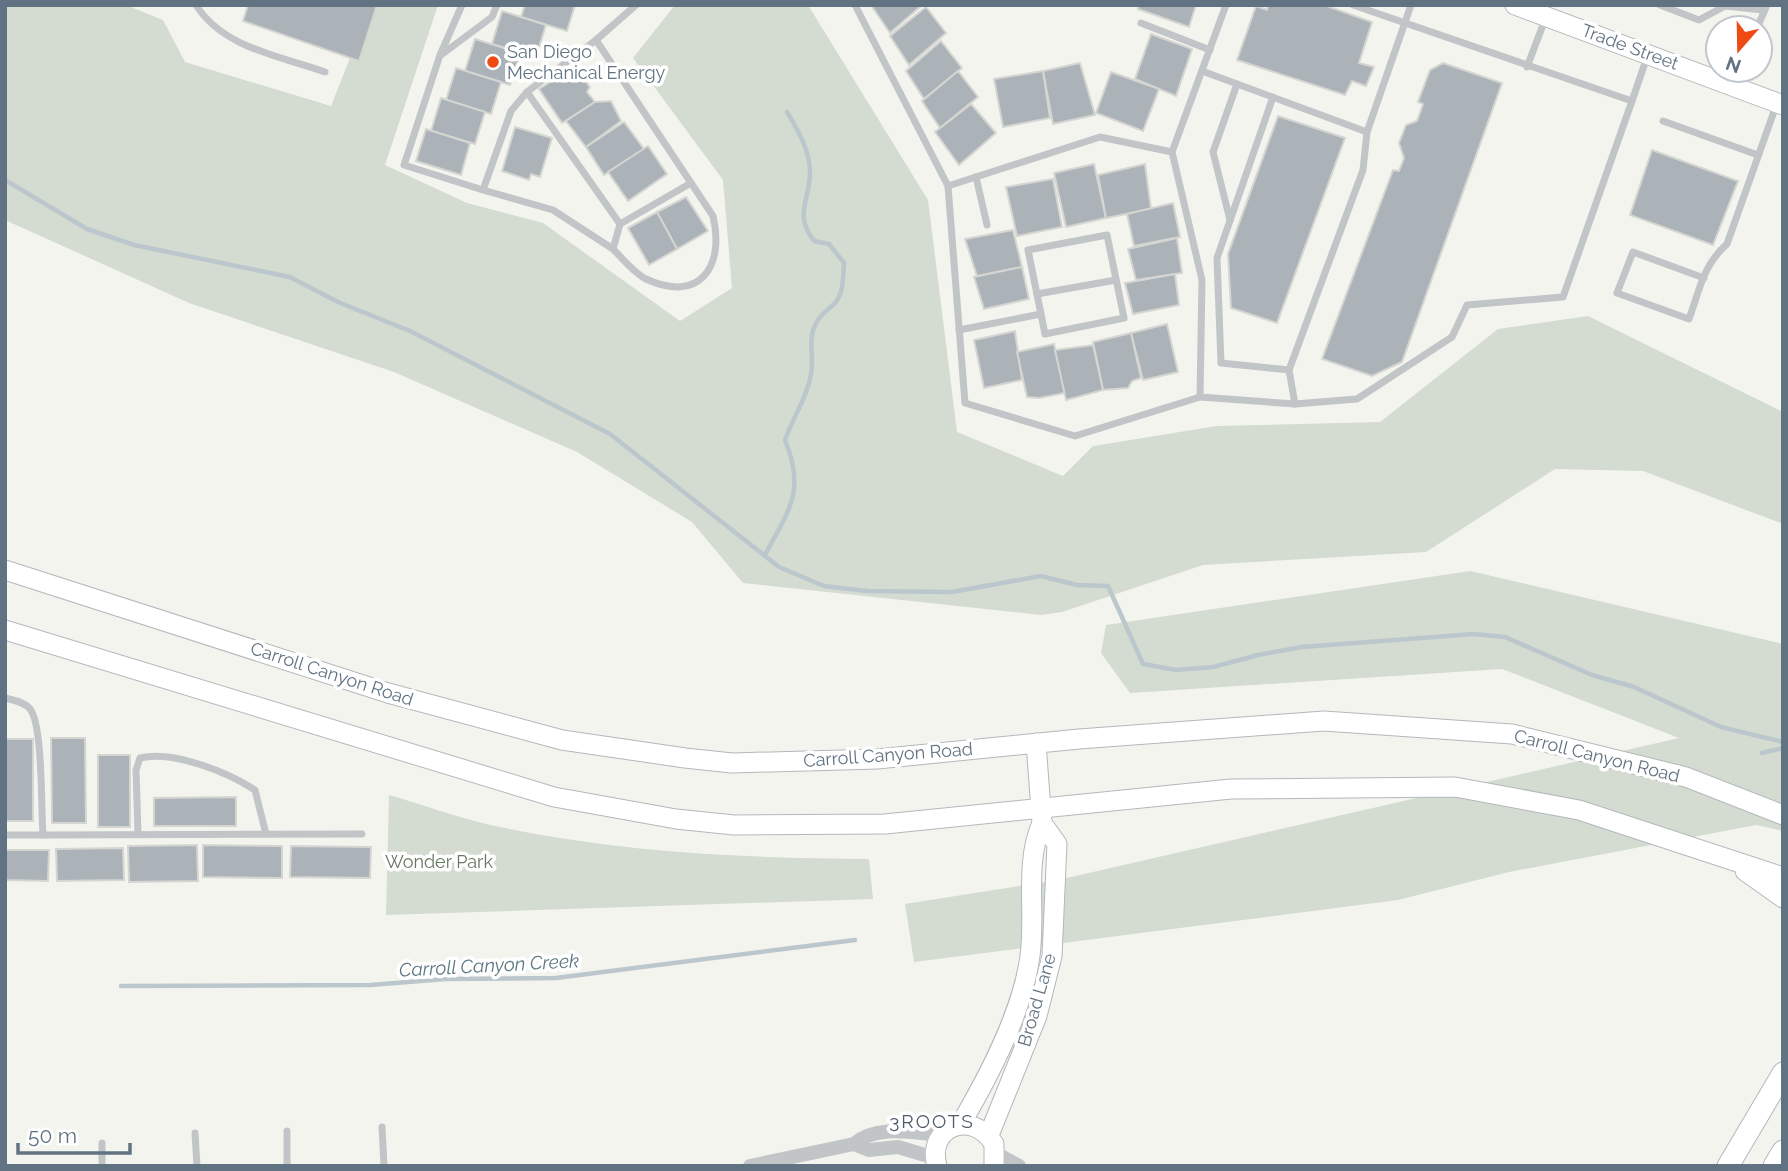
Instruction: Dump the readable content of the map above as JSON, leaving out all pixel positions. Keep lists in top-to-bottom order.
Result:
{
  "streets": {
    "main road": ["Trade Street", "Carroll Canyon Road", "Broad Lane"]
  },
  "crossings": [
    ["Carroll Canyon Road", "Broad Lane"]
  ],
  "districts": ["3ROOTS"],
  "water": ["Carroll Canyon Creek"],
  "parks": ["Wonder Park"],
  "places": ["San Diego Mechanical Energy"],
  "scale_bar": "50 m",
  "north": "bottom"
}
